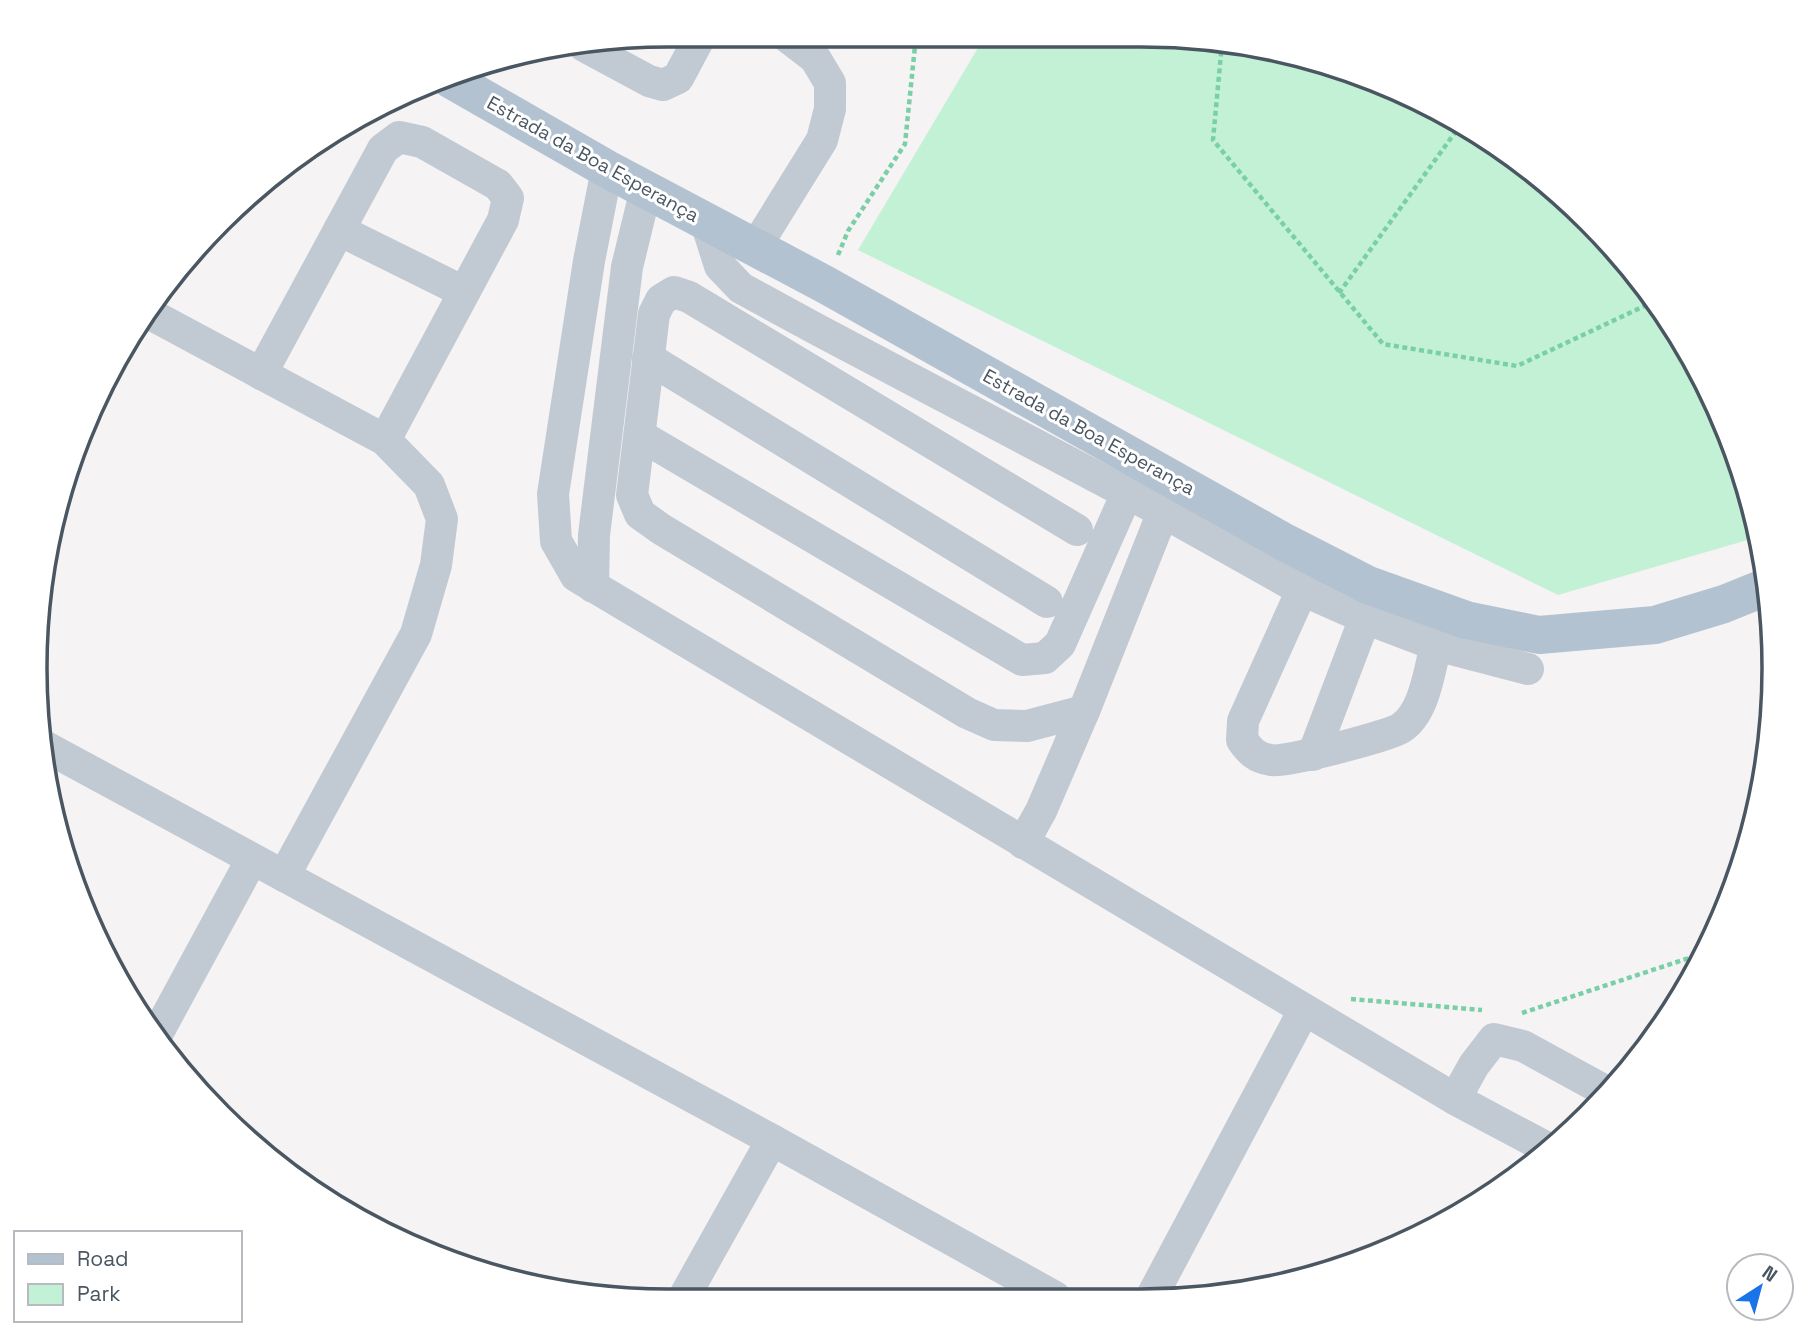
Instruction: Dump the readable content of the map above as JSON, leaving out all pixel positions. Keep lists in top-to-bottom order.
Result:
{
  "streets": {
    "main road": ["Estrada da Boa Esperança"]
  },
  "legend": ["Road", "Park"],
  "north": "top right"
}
